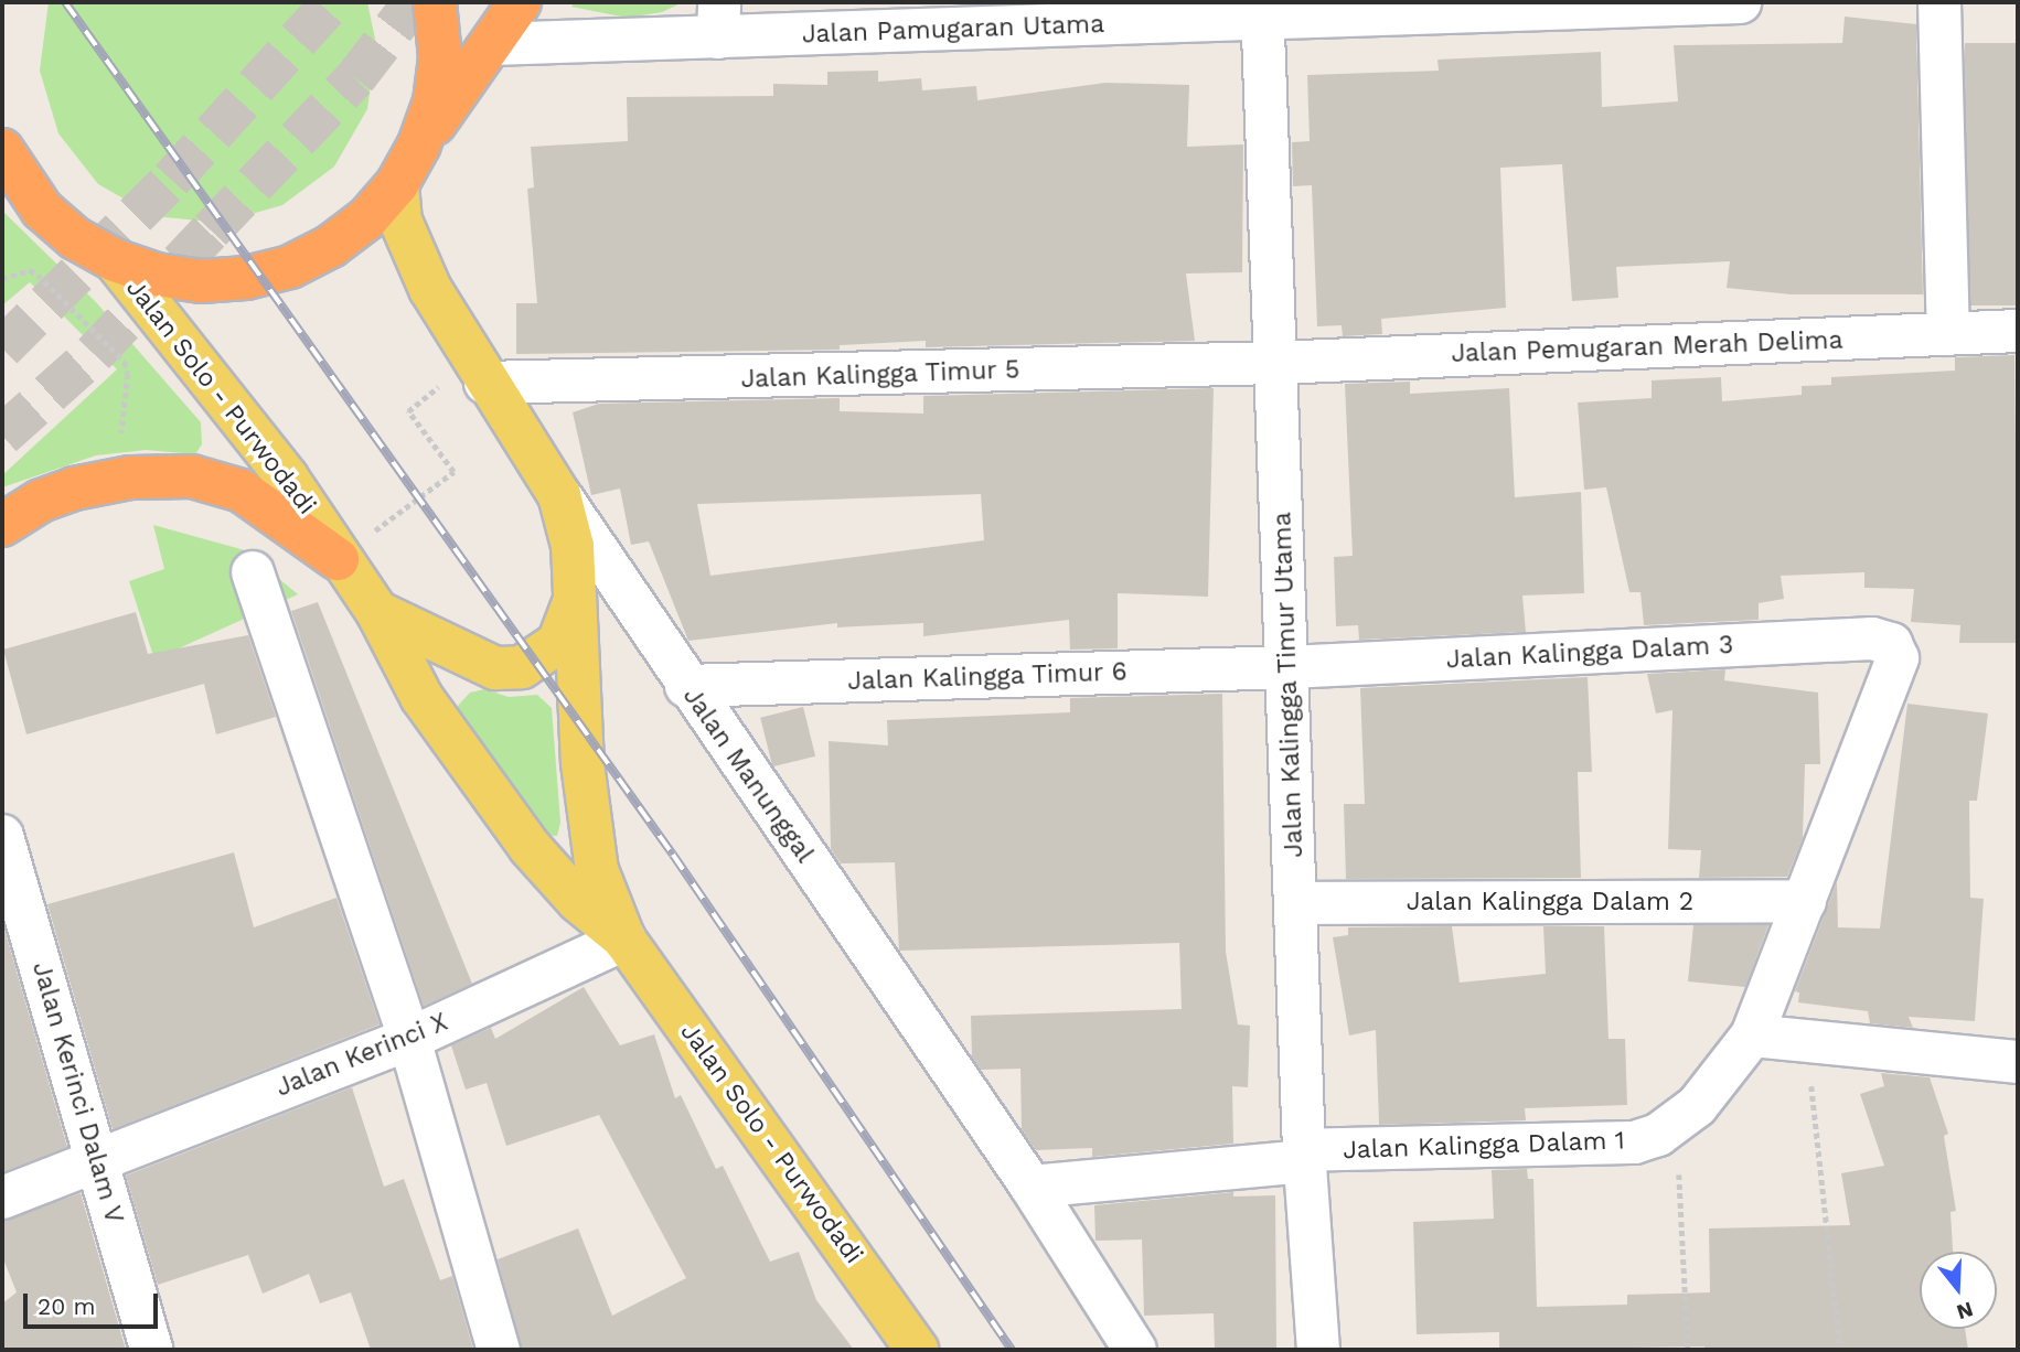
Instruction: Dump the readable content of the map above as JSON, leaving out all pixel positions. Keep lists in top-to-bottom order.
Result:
{
  "streets": {
    "main road": ["Jalan Solo - Purwodadi", "Jalan Manunggal"],
    "street": [
      "Jalan Pamugaran Utama",
      "Jalan Pemugaran Merah Delima",
      "Jalan Kalingga Timur 5",
      "Jalan Kalingga Dalam 3",
      "Jalan Kalingga Timur 6",
      "Jalan Kalingga Timur Utama",
      "Jalan Kalingga Dalam 2",
      "Jalan Kerinci X",
      "Jalan Kerinci Dalam V",
      "Jalan Kalingga Dalam 1"
    ]
  },
  "crossings": [
    ["Jalan Pamugaran Utama", "Jalan Kalingga Timur Utama"],
    ["Jalan Pemugaran Merah Delima", "Jalan Kalingga Timur 5"],
    ["Jalan Pemugaran Merah Delima", "Jalan Kalingga Timur Utama"],
    ["Jalan Kalingga Timur 5", "Jalan Kalingga Timur Utama"],
    ["Jalan Kalingga Timur 5", "Jalan Manunggal"],
    ["Jalan Solo - Purwodadi", "Jalan Manunggal"],
    ["Jalan Solo - Purwodadi", "Jalan Kerinci X"],
    ["Jalan Kalingga Dalam 3", "Jalan Kalingga Timur 6"],
    ["Jalan Kalingga Dalam 3", "Jalan Kalingga Timur Utama"],
    ["Jalan Kalingga Dalam 3", "Jalan Kalingga Dalam 1"],
    ["Jalan Kalingga Timur 6", "Jalan Kalingga Timur Utama"],
    ["Jalan Kalingga Timur 6", "Jalan Manunggal"],
    ["Jalan Kalingga Timur Utama", "Jalan Kalingga Dalam 2"],
    ["Jalan Kalingga Timur Utama", "Jalan Kalingga Dalam 1"],
    ["Jalan Manunggal", "Jalan Kalingga Dalam 1"],
    ["Jalan Kalingga Dalam 2", "Jalan Kalingga Dalam 1"],
    ["Jalan Kerinci X", "Jalan Kerinci Dalam V"]
  ],
  "scale_bar": "20 m",
  "north": "bottom"
}
